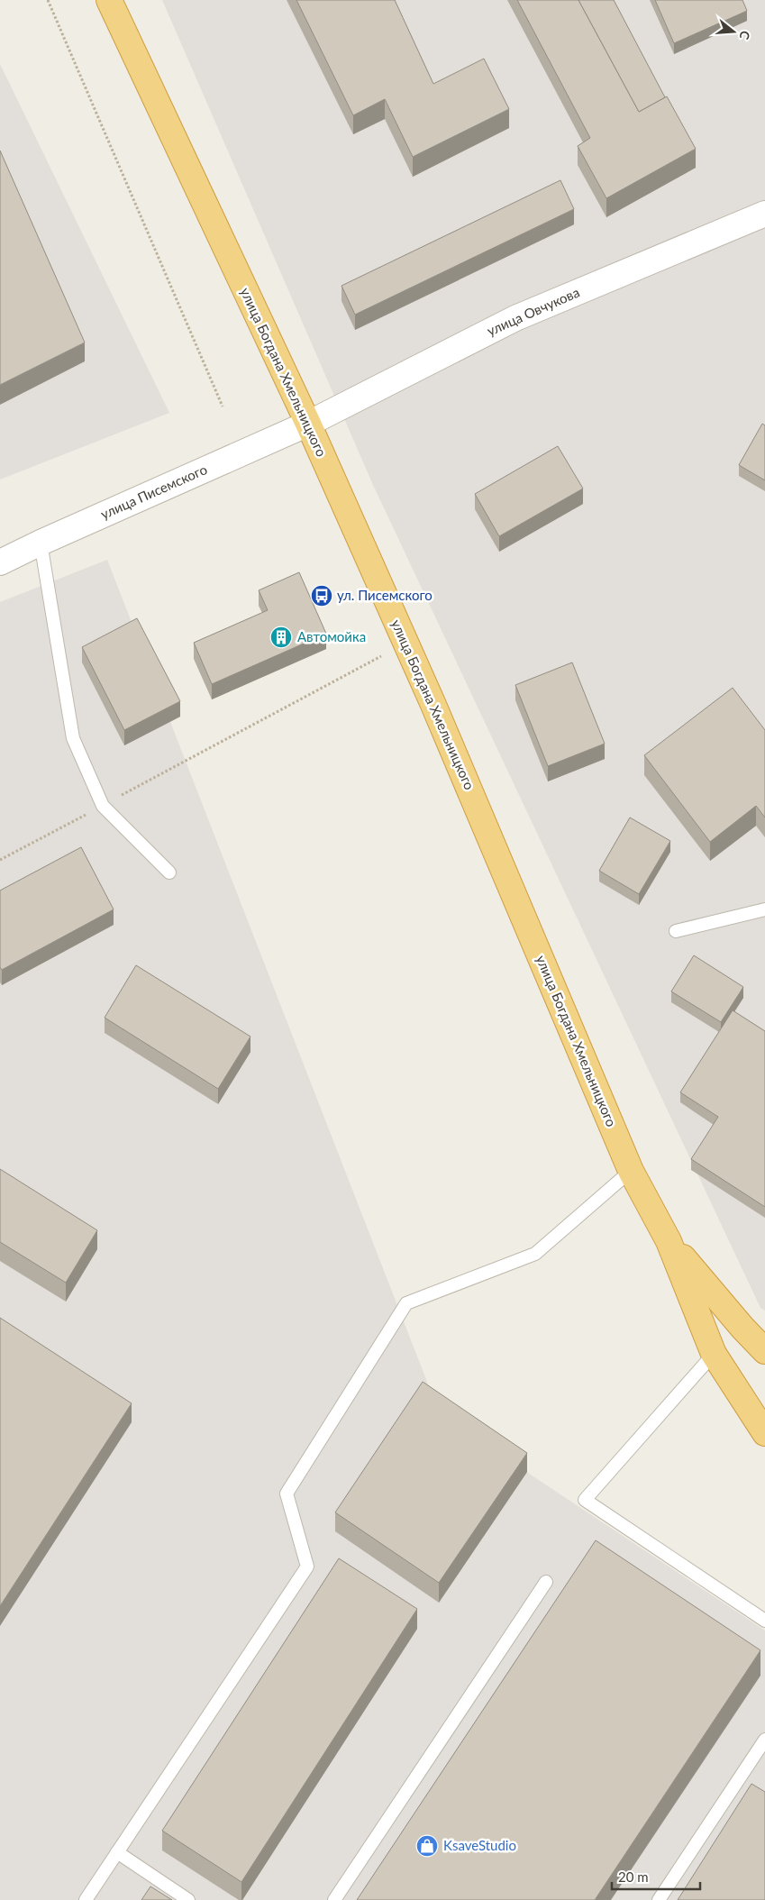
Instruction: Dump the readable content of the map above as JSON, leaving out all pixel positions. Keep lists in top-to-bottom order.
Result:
{
  "streets": {
    "highway": ["улица Богдана Хмельницкого"],
    "street": ["улица Овчукова", "улица Писемского"]
  },
  "crossings": [
    ["улица Овчукова", "улица Богдана Хмельницкого"],
    ["улица Овчукова", "улица Писемского"],
    ["улица Богдана Хмельницкого", "улица Писемского"]
  ],
  "places": {
    "bus stop": ["ул. Писемского"],
    "building": ["Автомойка"],
    "shop": ["KsaveStudio"]
  },
  "scale_bar": "20 m",
  "north": "right"
}
